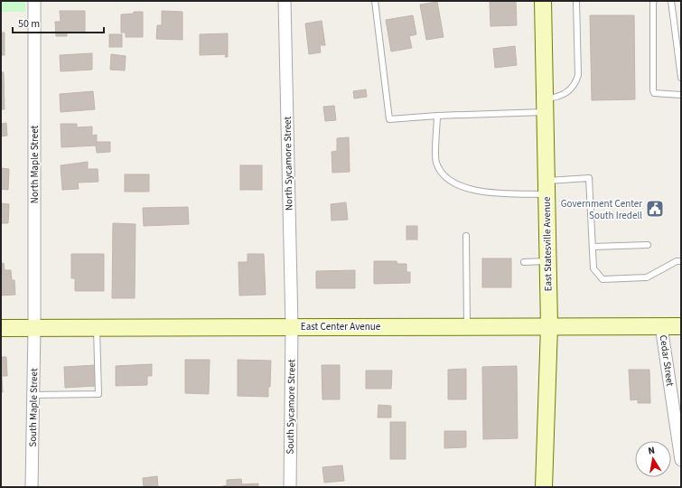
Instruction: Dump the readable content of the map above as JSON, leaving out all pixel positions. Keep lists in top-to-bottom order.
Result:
{
  "streets": {
    "street": [
      "North Sycamore Street",
      "North Maple Street",
      "East Statesville Avenue",
      "East Center Avenue",
      "Cedar Street",
      "South Sycamore Street",
      "South Maple Street"
    ]
  },
  "crossings": [
    ["North Sycamore Street", "East Center Avenue"],
    ["North Sycamore Street", "South Sycamore Street"],
    ["North Maple Street", "East Center Avenue"],
    ["North Maple Street", "South Maple Street"],
    ["East Statesville Avenue", "East Center Avenue"],
    ["East Center Avenue", "Cedar Street"],
    ["East Center Avenue", "South Sycamore Street"],
    ["East Center Avenue", "South Maple Street"]
  ],
  "places": {
    "public building": ["Government Center South Iredell"]
  },
  "scale_bar": "50 m",
  "north": "top"
}
